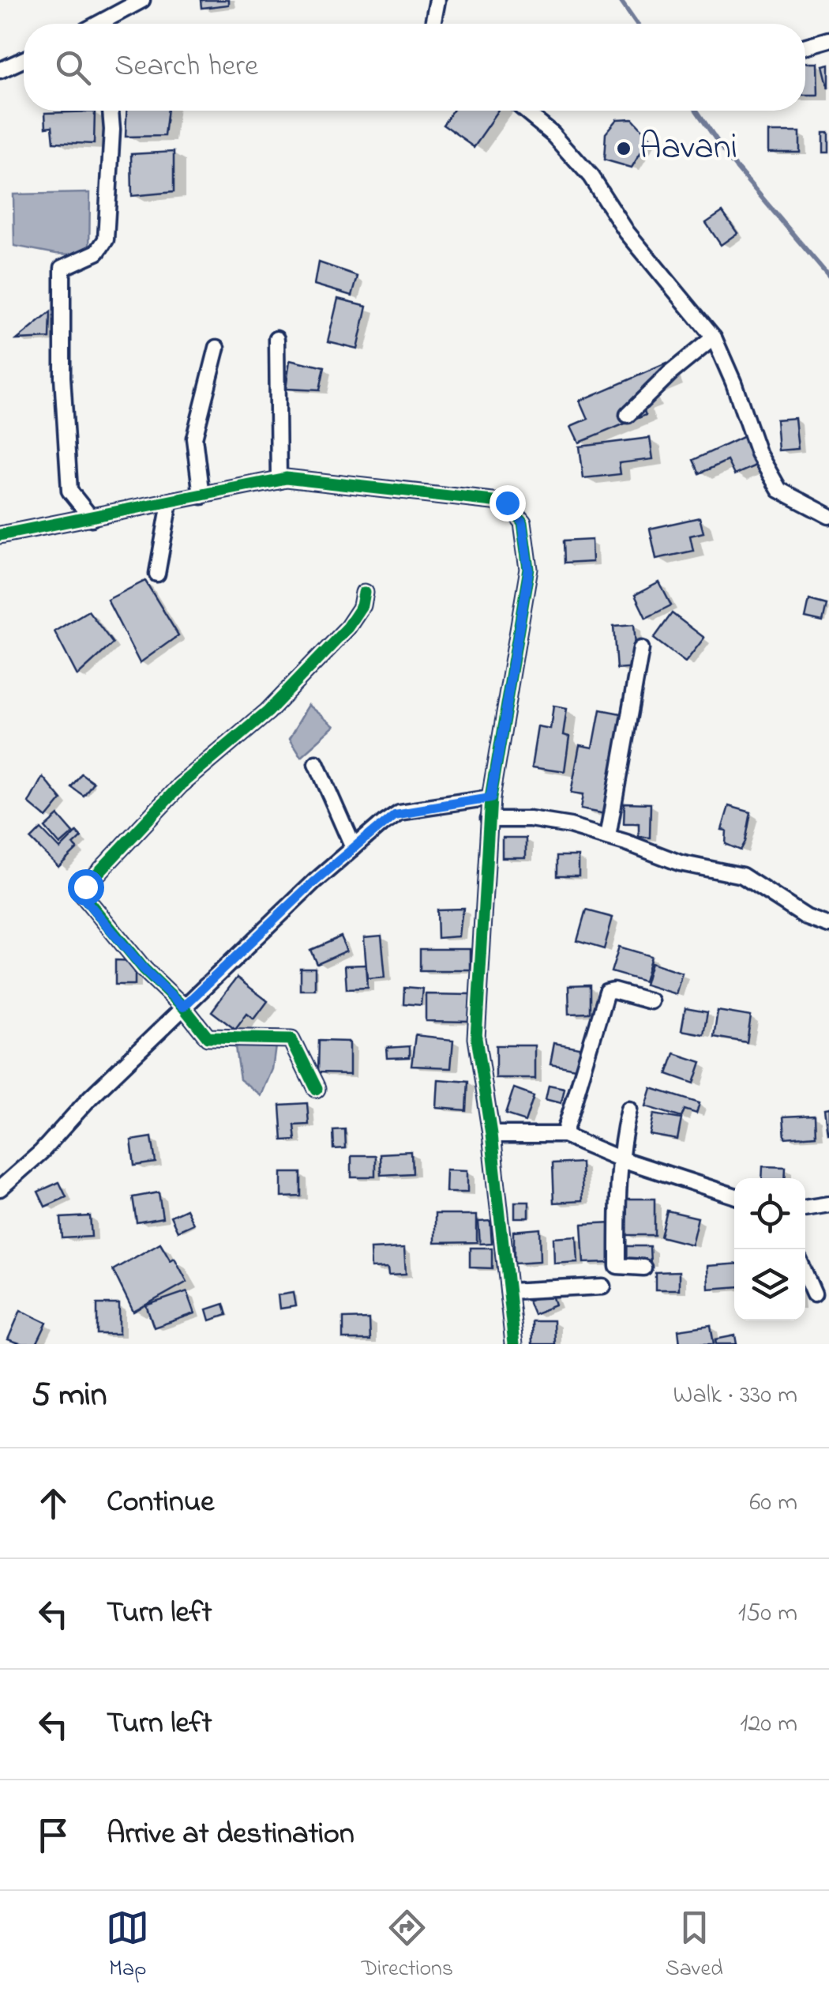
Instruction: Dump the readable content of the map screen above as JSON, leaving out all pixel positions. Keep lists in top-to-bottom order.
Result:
{
  "places": ["Aavani"],
  "page": {
    "search": "Search here",
    "heading": ["5 min", "Walk · 330 m"],
    "list": [
      ["Continue", "60 m"],
      ["Turn left", "150 m"],
      ["Turn left", "120 m"],
      "Arrive at destination"
    ],
    "nav": ["Map", "Directions", "Saved"]
  }
}
